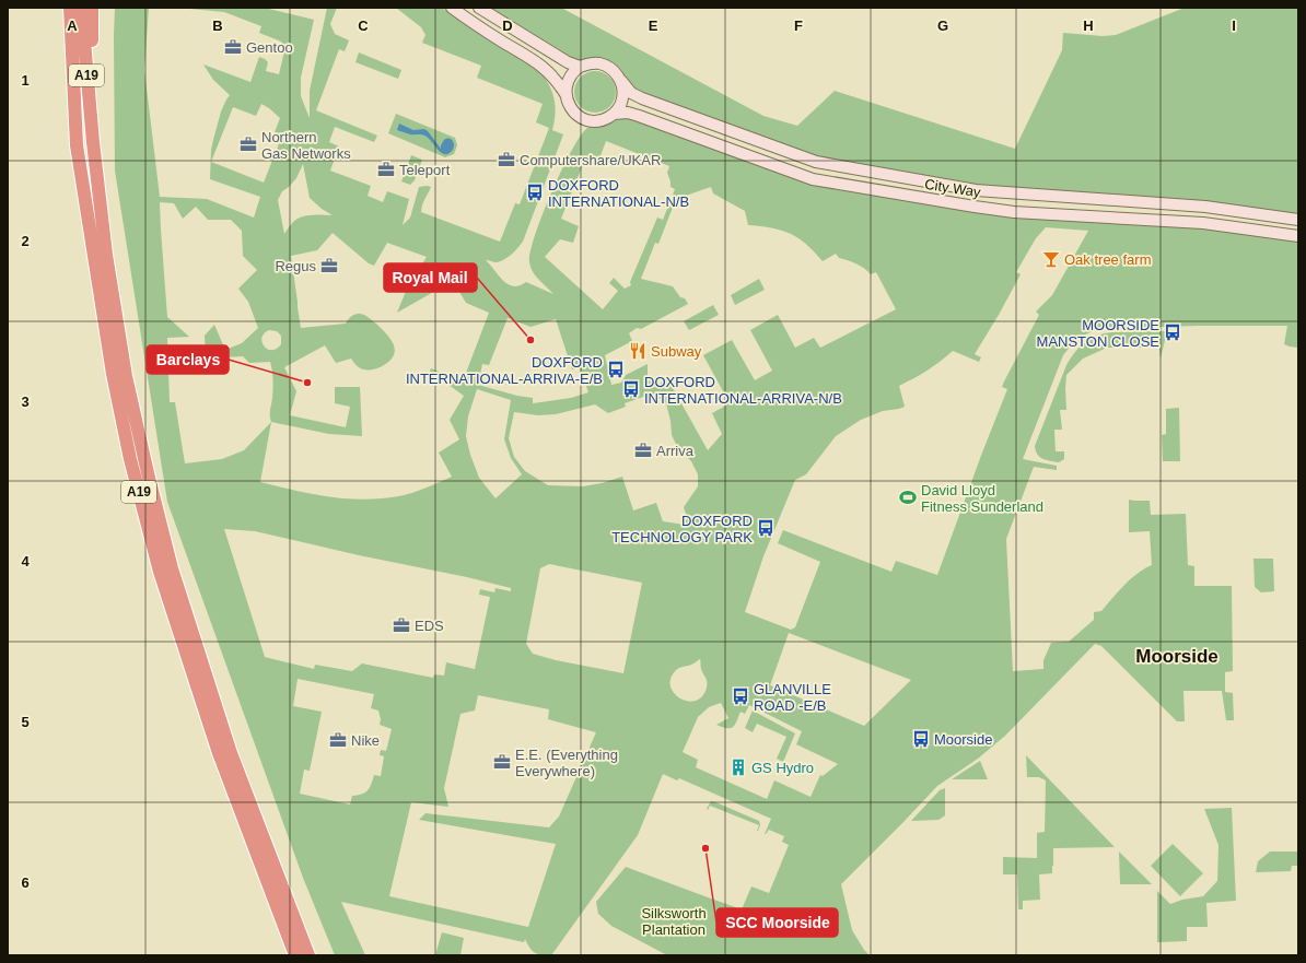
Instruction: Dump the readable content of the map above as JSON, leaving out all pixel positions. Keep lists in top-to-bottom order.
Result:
{
  "streets": {
    "highway": ["A19"],
    "main road": ["City Way"]
  },
  "districts": ["Moorside"],
  "parks": ["Silksworth Plantation"],
  "places": {
    "office": [
      "Gentoo",
      "Northern Gas Networks",
      "Computershare/UKAR",
      "Teleport",
      "Regus",
      "Arriva",
      "EDS",
      "Nike",
      "E.E. (Everything Everywhere)"
    ],
    "bus stop": [
      "DOXFORD INTERNATIONAL-N/B",
      "MOORSIDE MANSTON CLOSE",
      "DOXFORD INTERNATIONAL-ARRIVA-E/B",
      "DOXFORD INTERNATIONAL-ARRIVA-N/B",
      "DOXFORD TECHNOLOGY PARK",
      "GLANVILLE ROAD -E/B",
      "Moorside"
    ],
    "bar": ["Oak tree farm"],
    "other": ["Royal Mail", "Barclays", "SCC Moorside"],
    "restaurant": ["Subway"],
    "sports": ["David Lloyd Fitness Sunderland"],
    "building": ["GS Hydro"]
  },
  "grid": {
    "columns": [
      "A",
      "B",
      "C",
      "D",
      "E",
      "F",
      "G",
      "H",
      "I"
    ],
    "rows": [
      "1",
      "2",
      "3",
      "4",
      "5",
      "6"
    ]
  }
}
